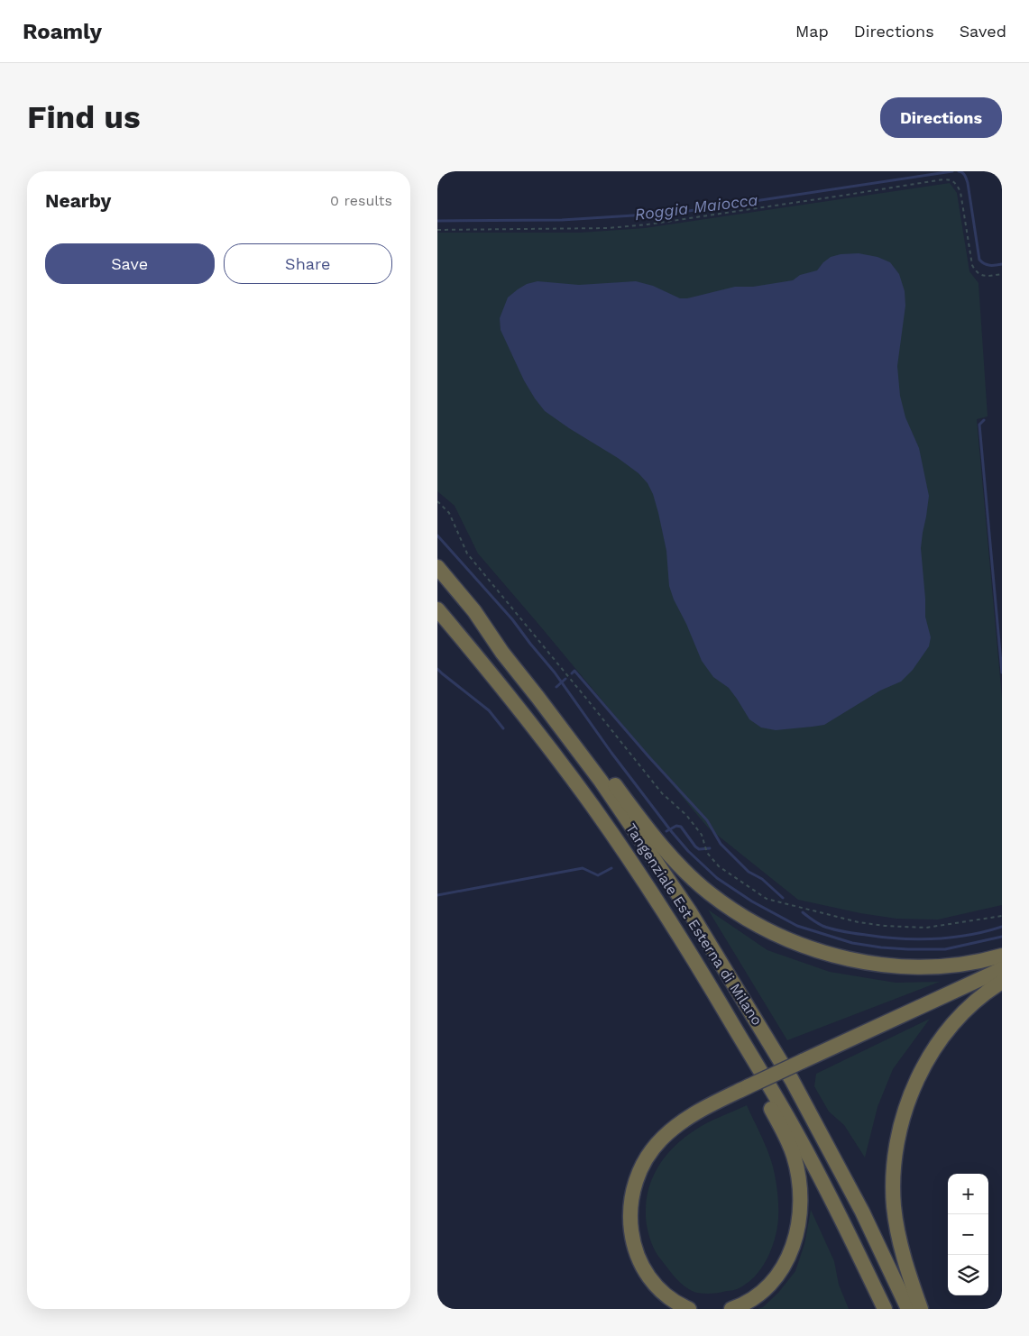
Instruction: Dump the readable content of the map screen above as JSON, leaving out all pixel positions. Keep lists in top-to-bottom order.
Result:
{
  "streets": {
    "highway": ["Tangenziale Est Esterna di Milano"]
  },
  "water": ["Roggia Maiocca"],
  "page": {
    "header": "Roamly",
    "nav": ["Map", "Directions", "Saved"],
    "buttons": [
      "Directions",
      ["Save", "Share"]
    ],
    "title": "Find us",
    "heading": ["Nearby", "0 results"],
    "map_buttons": ["+", "−"]
  }
}
